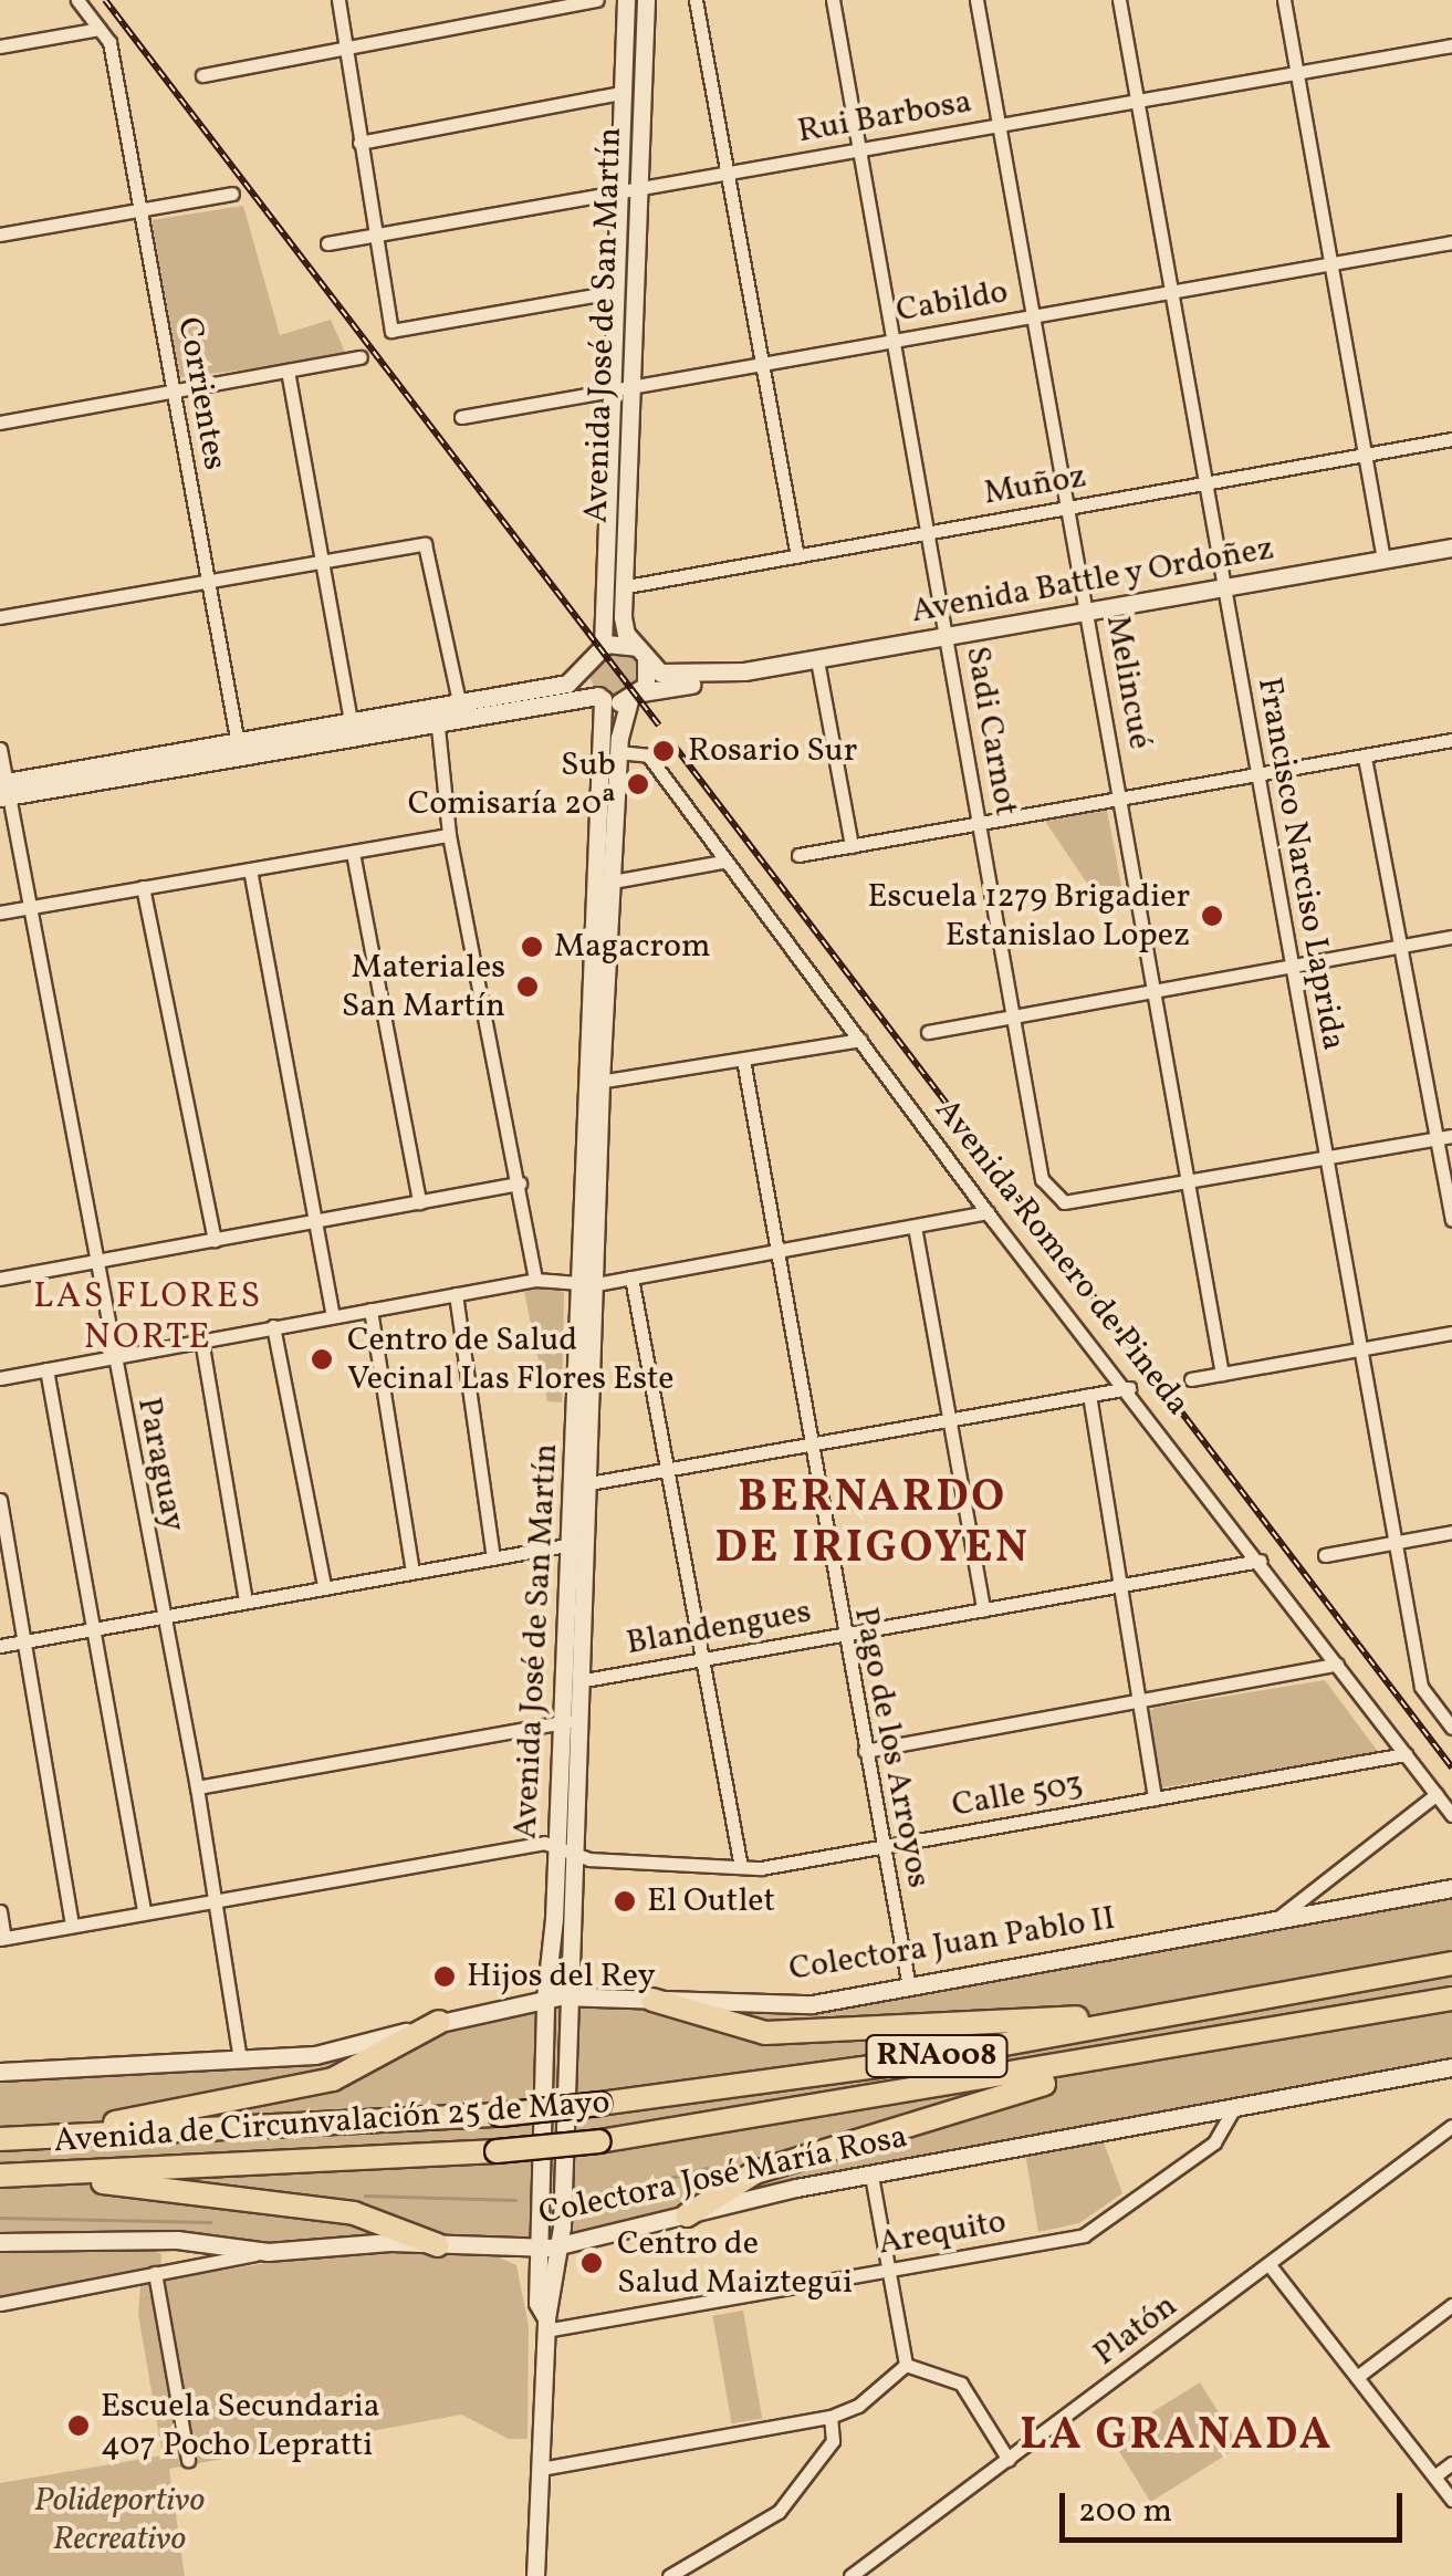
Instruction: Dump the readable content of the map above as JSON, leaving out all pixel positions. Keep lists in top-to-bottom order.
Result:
{
  "streets": {
    "highway": ["RNA008", "Avenida de Circunvalación 25 de Mayo"],
    "main road": [
      "Avenida José de San Martín",
      "Avenida Battle y Ordoñez",
      "Colectora Juan Pablo II",
      "Colectora José María Rosa"
    ],
    "street": [
      "Rui Barbosa",
      "Cabildo",
      "Corrientes",
      "Muñoz",
      "Melincué",
      "Sadi Carnot",
      "Francisco Narciso Laprida",
      "Avenida Romero de Pineda",
      "Paraguay",
      "Blandengues",
      "Pago de los Arroyos",
      "Calle 503",
      "Arequito",
      "Platón"
    ]
  },
  "crossings": [
    ["Rui Barbosa", "Avenida José de San Martín"],
    ["Rui Barbosa", "Melincué"],
    ["Rui Barbosa", "Sadi Carnot"],
    ["Rui Barbosa", "Francisco Narciso Laprida"],
    ["Cabildo", "Avenida José de San Martín"],
    ["Cabildo", "Melincué"],
    ["Cabildo", "Sadi Carnot"],
    ["Cabildo", "Francisco Narciso Laprida"],
    ["Avenida José de San Martín", "Muñoz"],
    ["Avenida José de San Martín", "Avenida Battle y Ordoñez"],
    ["Avenida José de San Martín", "Avenida Romero de Pineda"],
    ["Avenida José de San Martín", "Blandengues"],
    ["Avenida José de San Martín", "Calle 503"],
    ["Avenida José de San Martín", "Colectora Juan Pablo II"],
    ["Avenida José de San Martín", "Colectora José María Rosa"],
    ["Avenida José de San Martín", "Arequito"],
    ["Muñoz", "Melincué"],
    ["Muñoz", "Sadi Carnot"],
    ["Muñoz", "Francisco Narciso Laprida"],
    ["Avenida Battle y Ordoñez", "Melincué"],
    ["Avenida Battle y Ordoñez", "Sadi Carnot"],
    ["Avenida Battle y Ordoñez", "Francisco Narciso Laprida"],
    ["Melincué", "Sadi Carnot"],
    ["Avenida Romero de Pineda", "Blandengues"],
    ["Avenida Romero de Pineda", "Calle 503"],
    ["Paraguay", "Colectora Juan Pablo II"],
    ["Blandengues", "Pago de los Arroyos"],
    ["Pago de los Arroyos", "Calle 503"],
    ["Pago de los Arroyos", "Colectora Juan Pablo II"],
    ["Colectora Juan Pablo II", "RNA008"],
    ["RNA008", "Avenida de Circunvalación 25 de Mayo"],
    ["Colectora José María Rosa", "Arequito"]
  ],
  "districts": ["LAS FLORES NORTE", "BERNARDO DE IRIGOYEN", "LA GRANADA"],
  "parks": ["Polideportivo Recreativo"],
  "places": [
    "Rosario Sur",
    "Sub Comisaría 20ª",
    "Escuela 1279 Brigadier Estanislao Lopez",
    "Magacrom",
    "Materiales San Martín",
    "Centro de Salud Vecinal Las Flores Este",
    "El Outlet",
    "Hijos del Rey",
    "Centro de Salud Maiztegui",
    "Escuela Secundaria 407 Pocho Lepratti"
  ],
  "scale_bar": "200 m"
}
